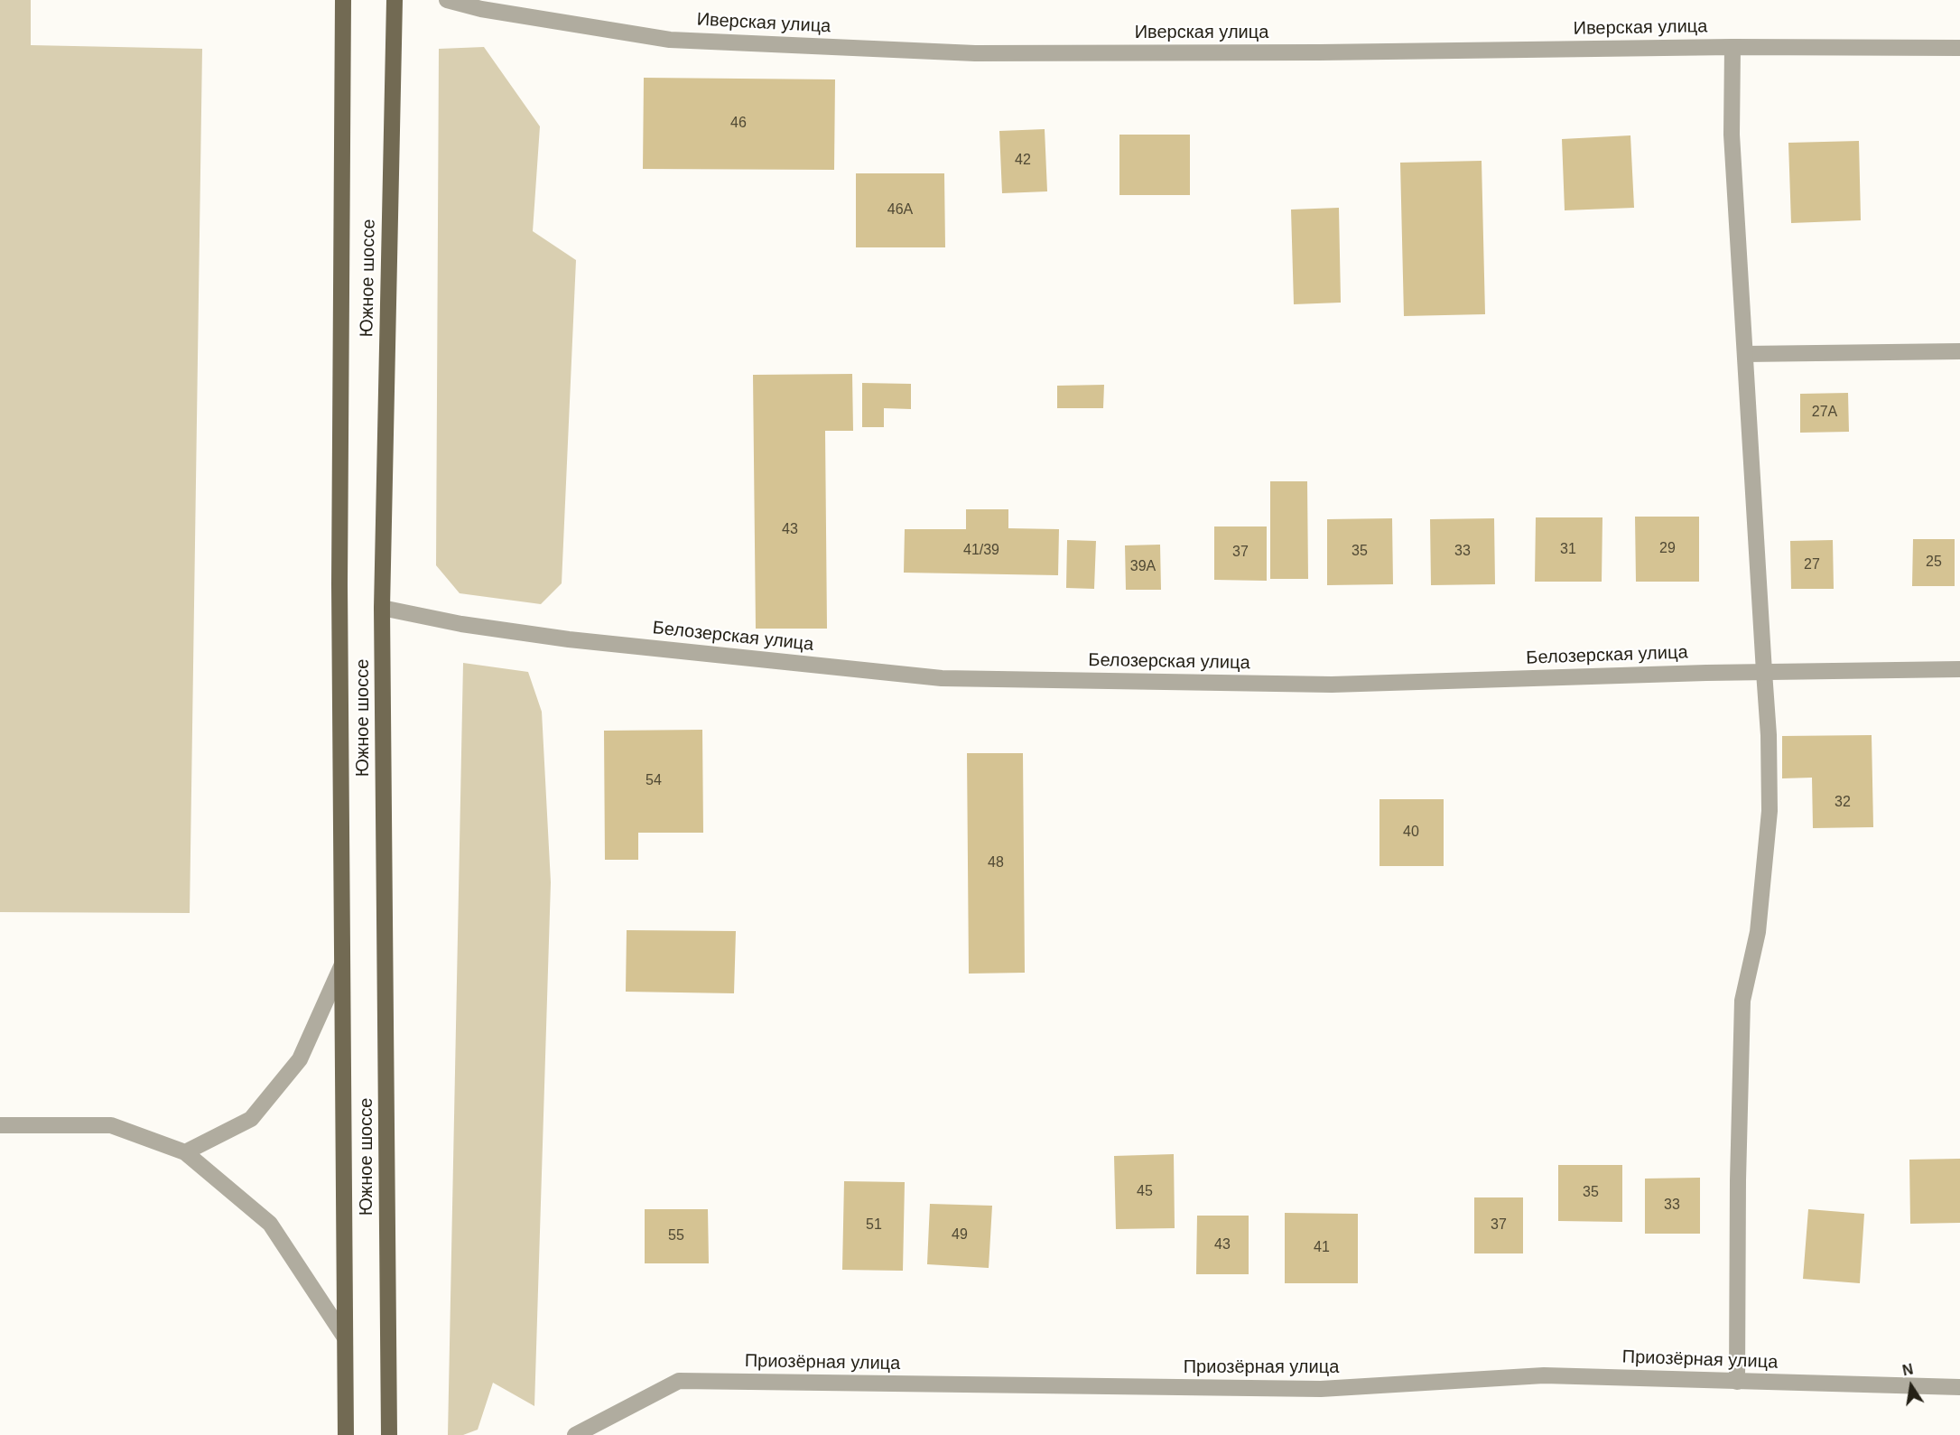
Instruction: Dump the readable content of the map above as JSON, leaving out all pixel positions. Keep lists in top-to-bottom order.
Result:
{
  "streets": {
    "main road": ["Южное шоссе"],
    "street": ["Иверская улица", "Белозерская улица", "Приозёрная улица"]
  },
  "crossings": [
    ["Южное шоссе", "Белозерская улица"]
  ],
  "house_numbers": [
    "46",
    "42",
    "46А",
    "27А",
    "43",
    "29",
    "31",
    "41/39",
    "35",
    "33",
    "37",
    "25",
    "27",
    "39А",
    "54",
    "32",
    "40",
    "48",
    "45",
    "35",
    "33",
    "51",
    "37",
    "49",
    "55",
    "43",
    "41"
  ],
  "north": "top"
}
